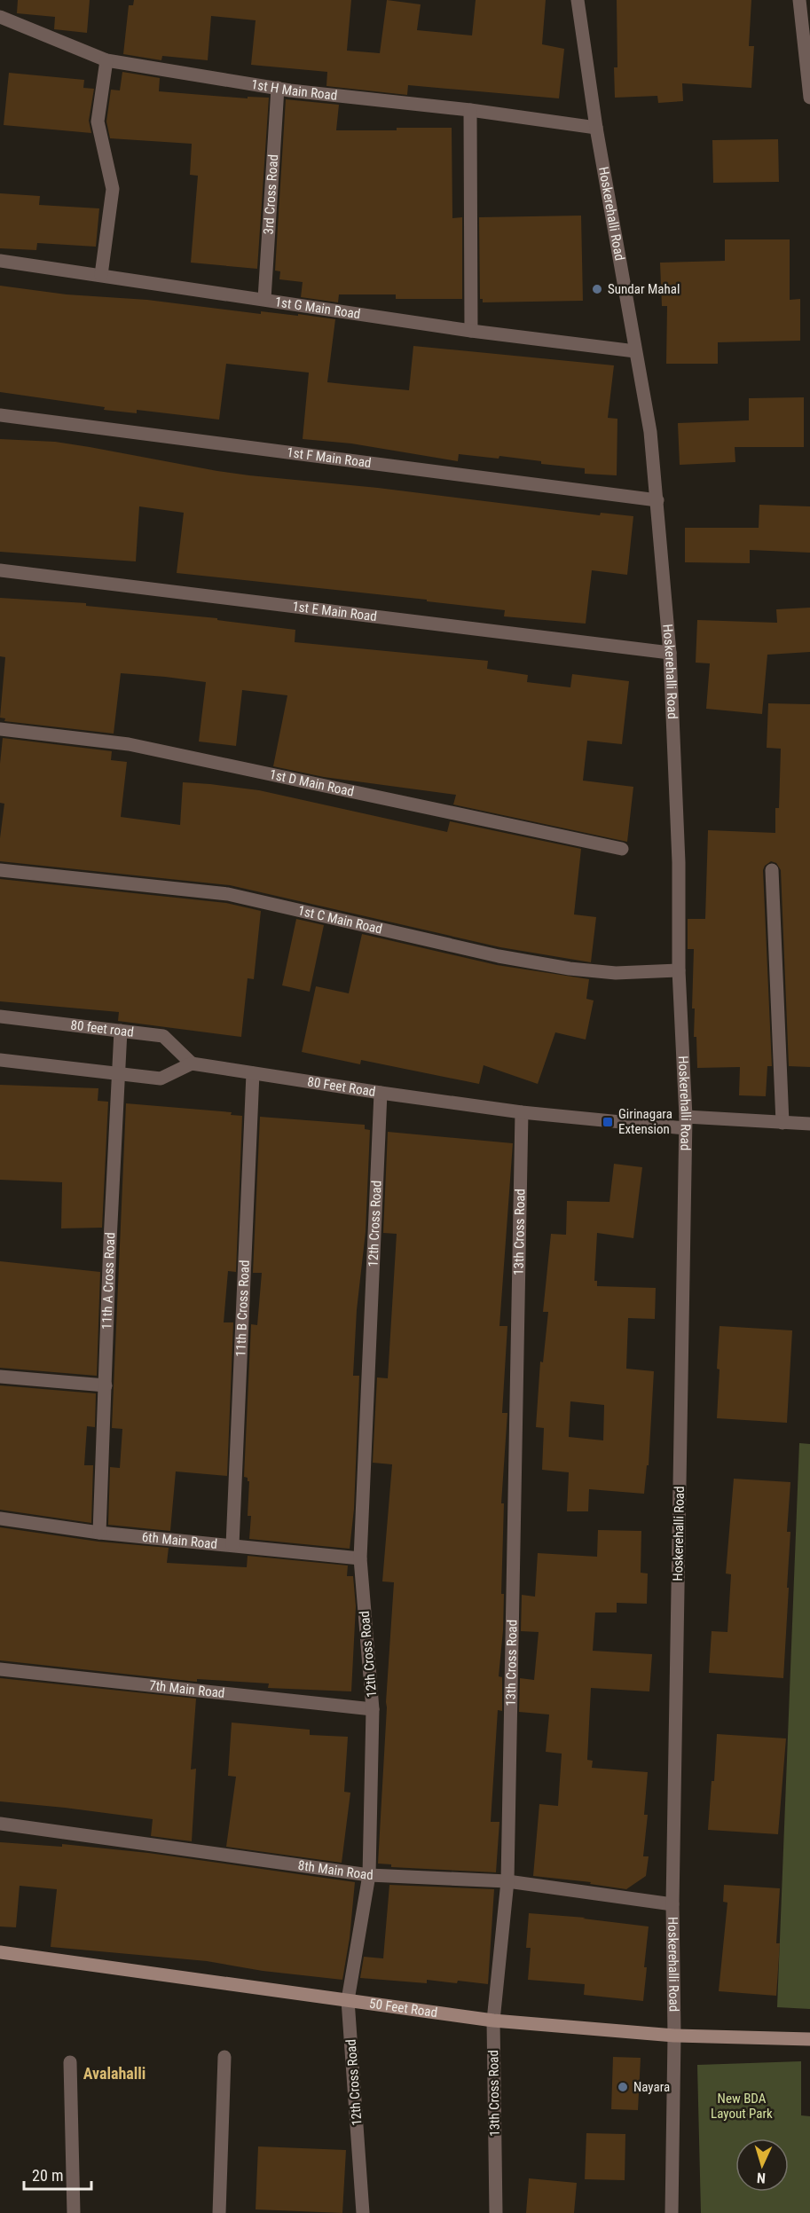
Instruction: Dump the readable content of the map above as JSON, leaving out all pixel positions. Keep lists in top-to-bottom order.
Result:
{
  "streets": {
    "main road": ["50 Feet Road"],
    "street": [
      "1st H Main Road",
      "3rd Cross Road",
      "Hoskerehalli Road",
      "1st G Main Road",
      "1st F Main Road",
      "1st E Main Road",
      "1st D Main Road",
      "1st C Main Road",
      "80 feet road",
      "80 Feet Road",
      "12th Cross Road",
      "13th Cross Road",
      "11th A Cross Road",
      "11th B Cross Road",
      "6th Main Road",
      "7th Main Road",
      "8th Main Road"
    ]
  },
  "crossings": [
    ["1st H Main Road", "3rd Cross Road"],
    ["1st H Main Road", "Hoskerehalli Road"],
    ["3rd Cross Road", "1st G Main Road"],
    ["Hoskerehalli Road", "1st G Main Road"],
    ["Hoskerehalli Road", "1st F Main Road"],
    ["Hoskerehalli Road", "1st E Main Road"],
    ["Hoskerehalli Road", "1st C Main Road"],
    ["Hoskerehalli Road", "80 Feet Road"],
    ["Hoskerehalli Road", "8th Main Road"],
    ["Hoskerehalli Road", "50 Feet Road"],
    ["80 feet road", "80 Feet Road"],
    ["80 feet road", "11th A Cross Road"],
    ["80 Feet Road", "12th Cross Road"],
    ["80 Feet Road", "13th Cross Road"],
    ["80 Feet Road", "11th B Cross Road"],
    ["12th Cross Road", "6th Main Road"],
    ["12th Cross Road", "7th Main Road"],
    ["12th Cross Road", "8th Main Road"],
    ["12th Cross Road", "50 Feet Road"],
    ["13th Cross Road", "8th Main Road"],
    ["13th Cross Road", "50 Feet Road"],
    ["11th A Cross Road", "6th Main Road"],
    ["11th B Cross Road", "6th Main Road"]
  ],
  "districts": ["Avalahalli"],
  "parks": ["New BDA Layout Park"],
  "places": {
    "other": ["Sundar Mahal", "Nayara"],
    "transit": ["Girinagara Extension"]
  },
  "scale_bar": "20 m",
  "north": "bottom"
}
